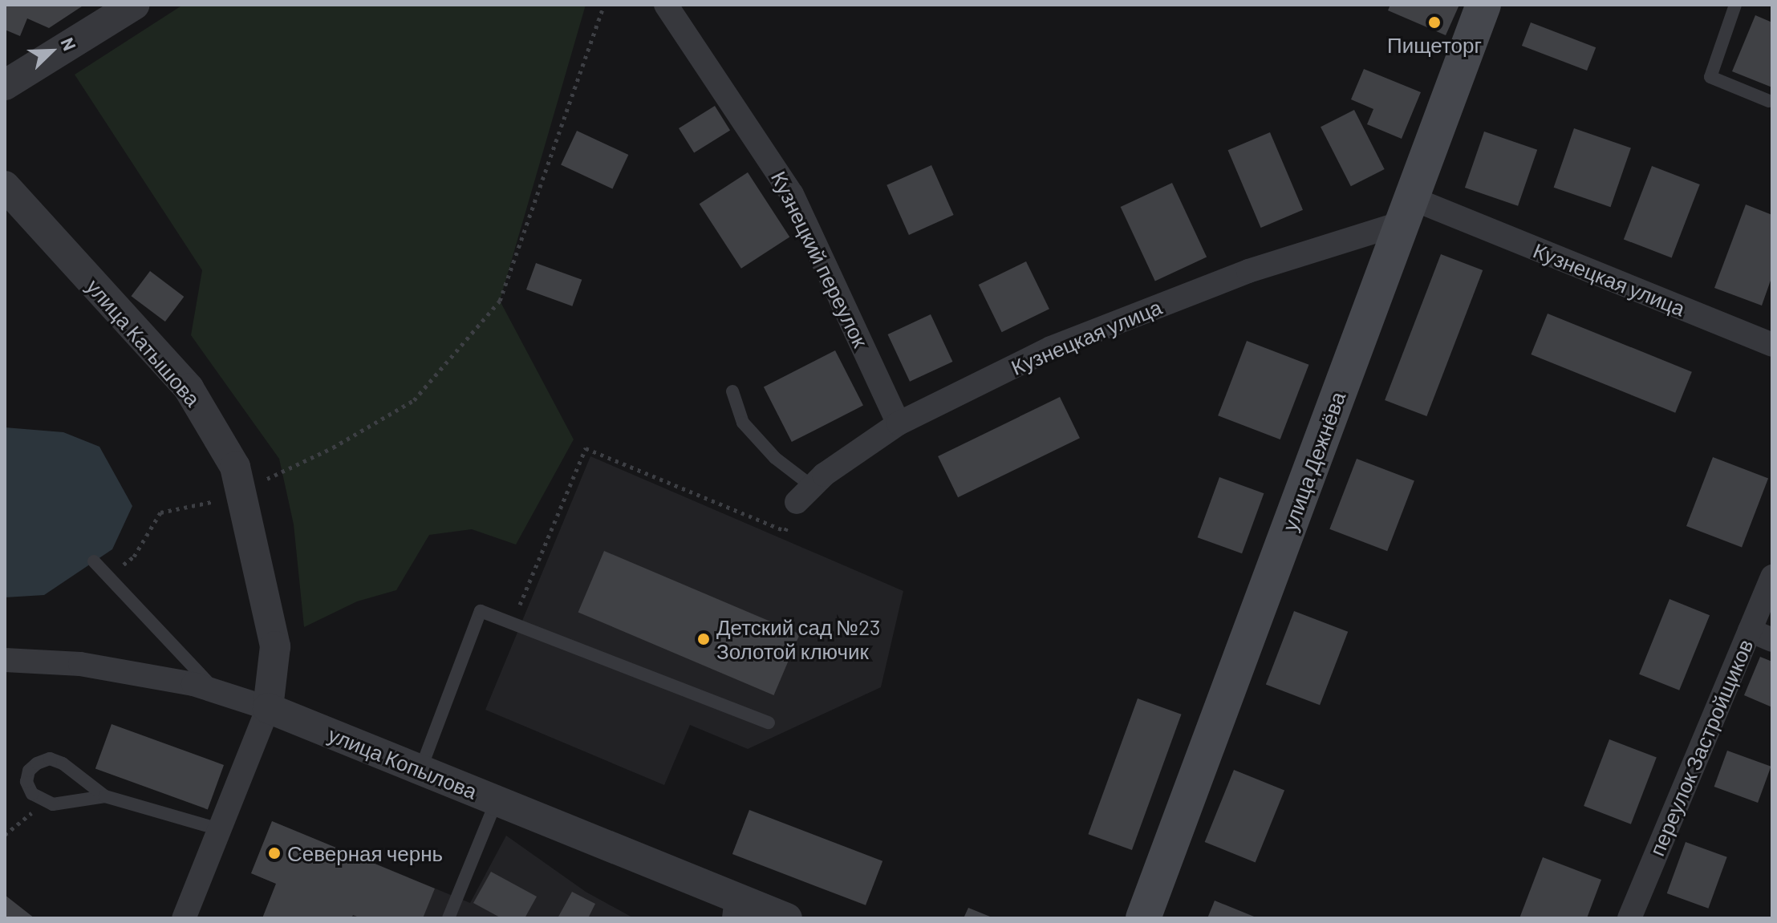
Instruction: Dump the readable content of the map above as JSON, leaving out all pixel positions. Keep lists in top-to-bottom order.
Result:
{
  "streets": {
    "main road": ["улица Дежнёва"],
    "street": [
      "Кузнецкий переулок",
      "Кузнецкая улица",
      "улица Катышова",
      "переулок Застройщиков",
      "улица Копылова"
    ]
  },
  "crossings": [
    ["Кузнецкий переулок", "Кузнецкая улица"],
    ["Кузнецкая улица", "улица Дежнёва"],
    ["улица Катышова", "улица Копылова"]
  ],
  "places": ["Пищеторг", "Детский сад №23 Золотой ключик", "Северная чернь"],
  "north": "top right"
}
